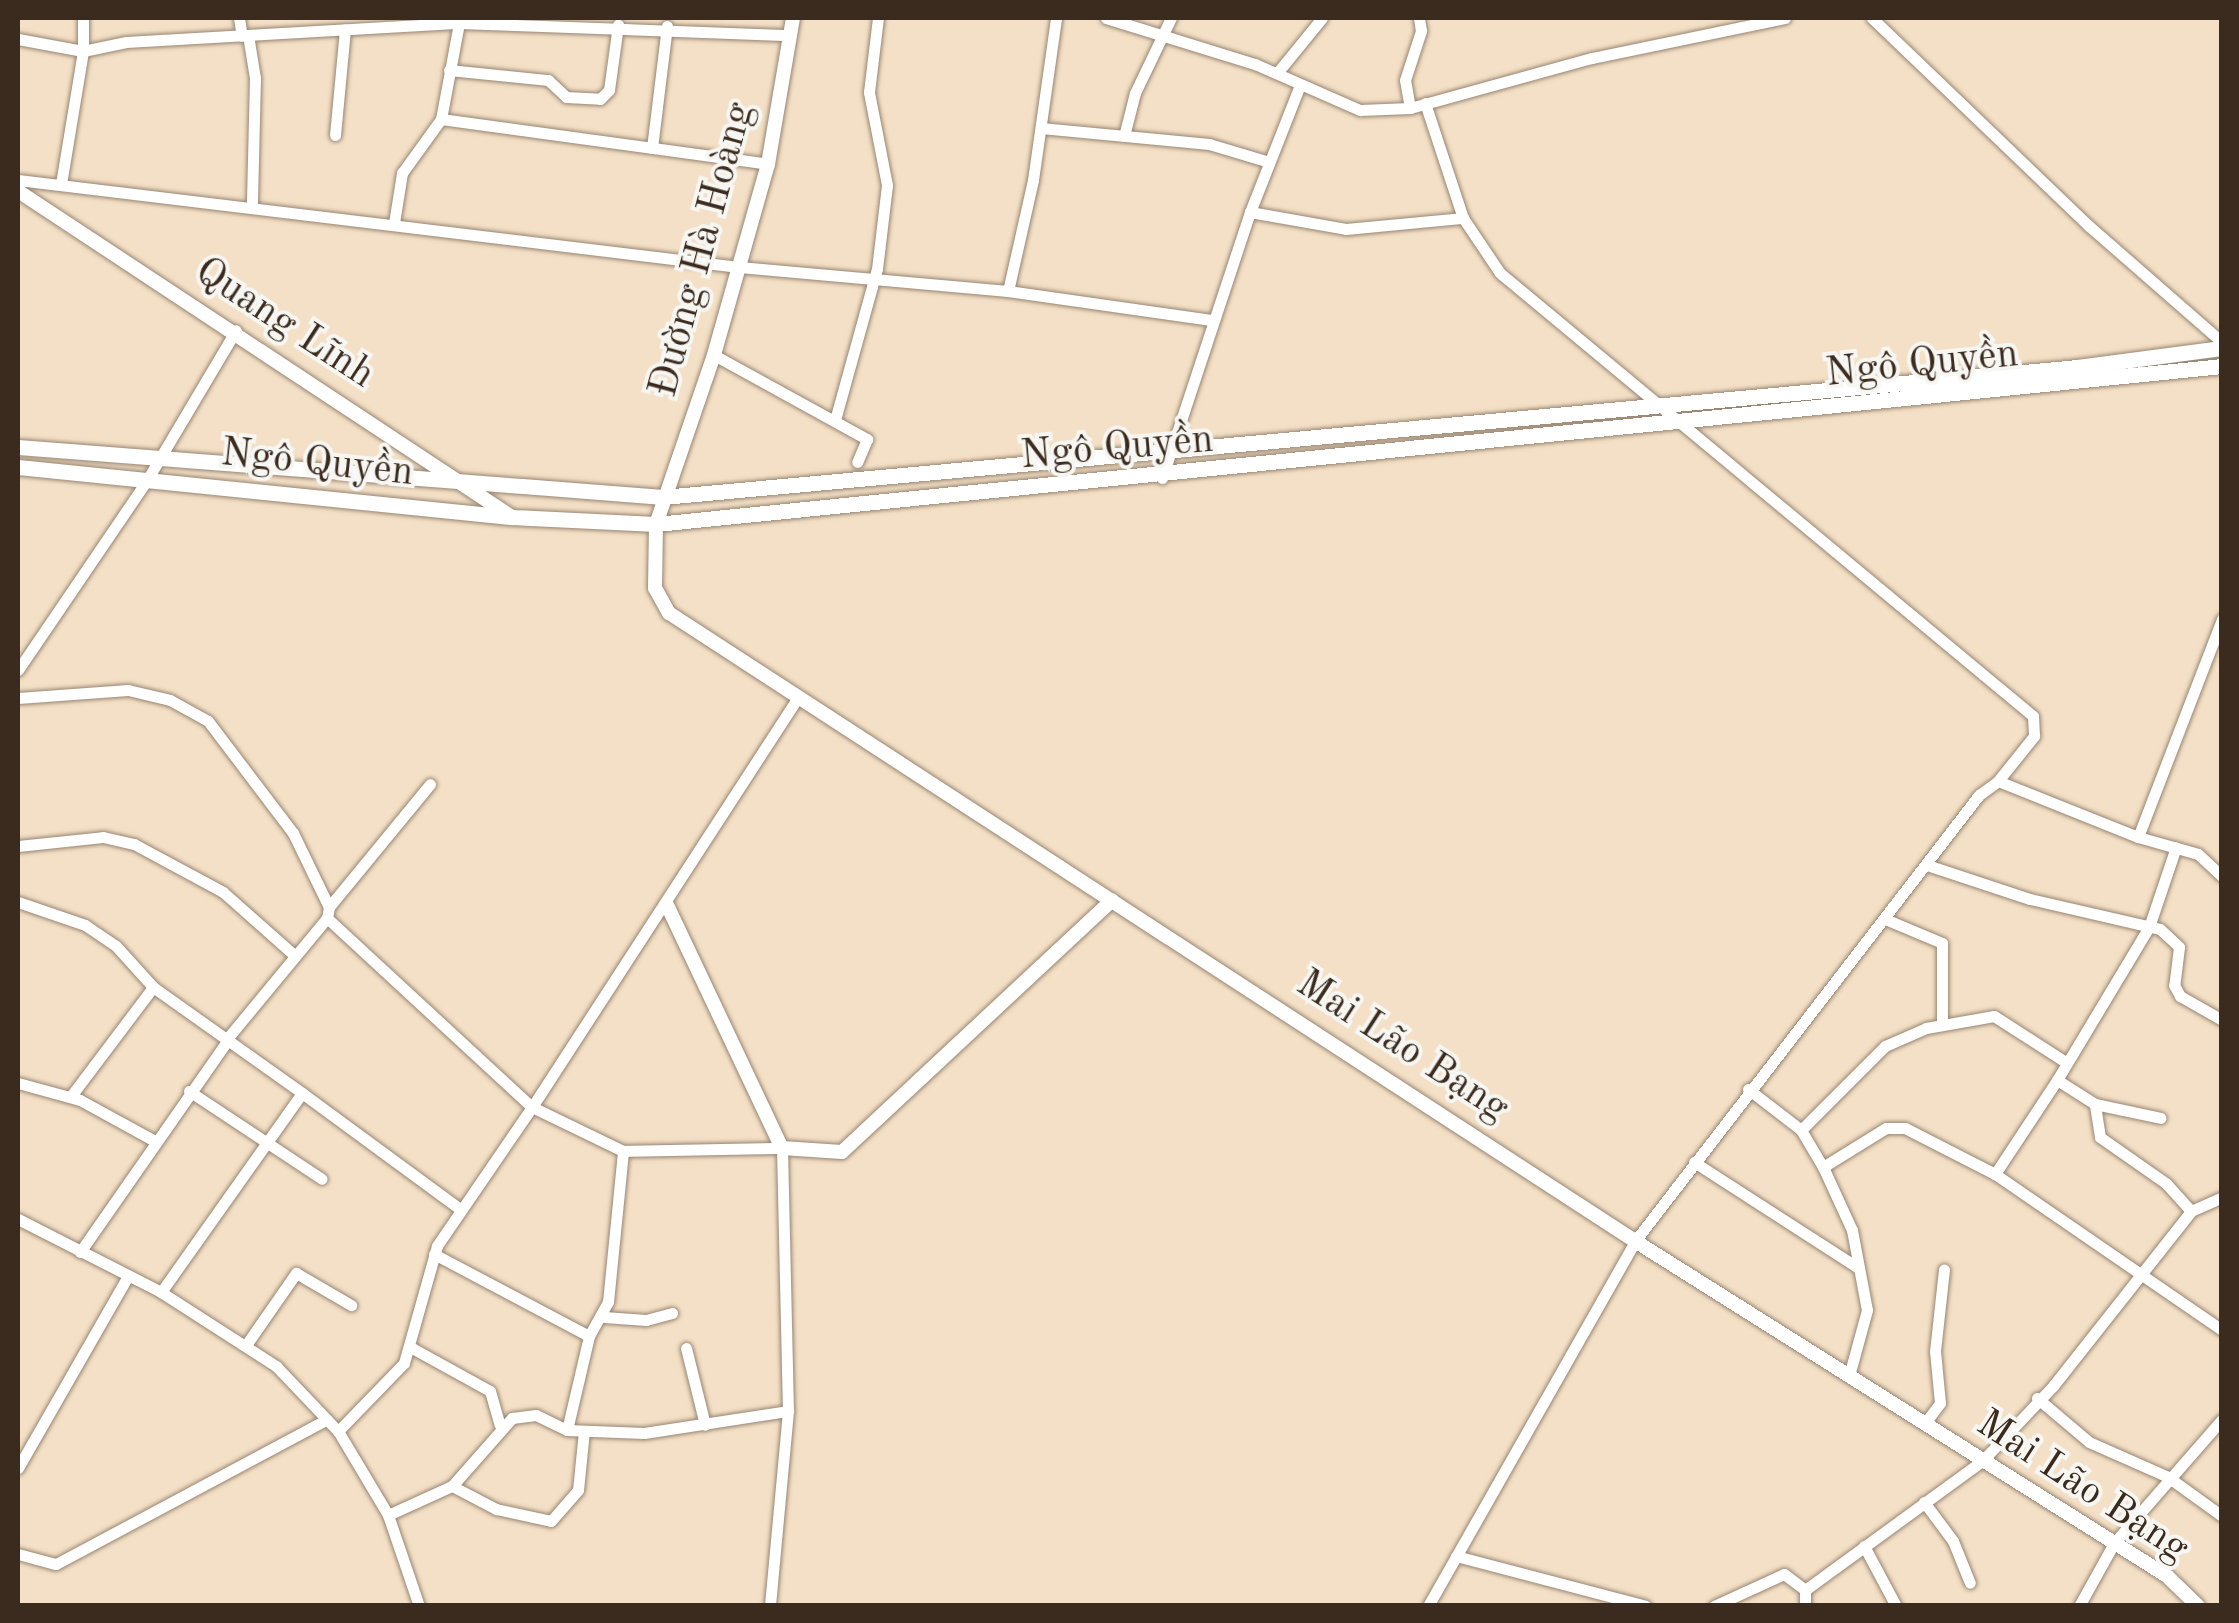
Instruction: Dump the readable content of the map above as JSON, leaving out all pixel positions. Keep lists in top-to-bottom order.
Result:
{
  "streets": {
    "main road": ["Ngô Quyền"],
    "street": ["Đường Hà Hoàng", "Quang Lĩnh", "Mai Lão Bạng"]
  },
  "crossings": [
    ["Đường Hà Hoàng", "Ngô Quyền"],
    ["Đường Hà Hoàng", "Mai Lão Bạng"],
    ["Quang Lĩnh", "Ngô Quyền"],
    ["Ngô Quyền", "Mai Lão Bạng"]
  ]
}
